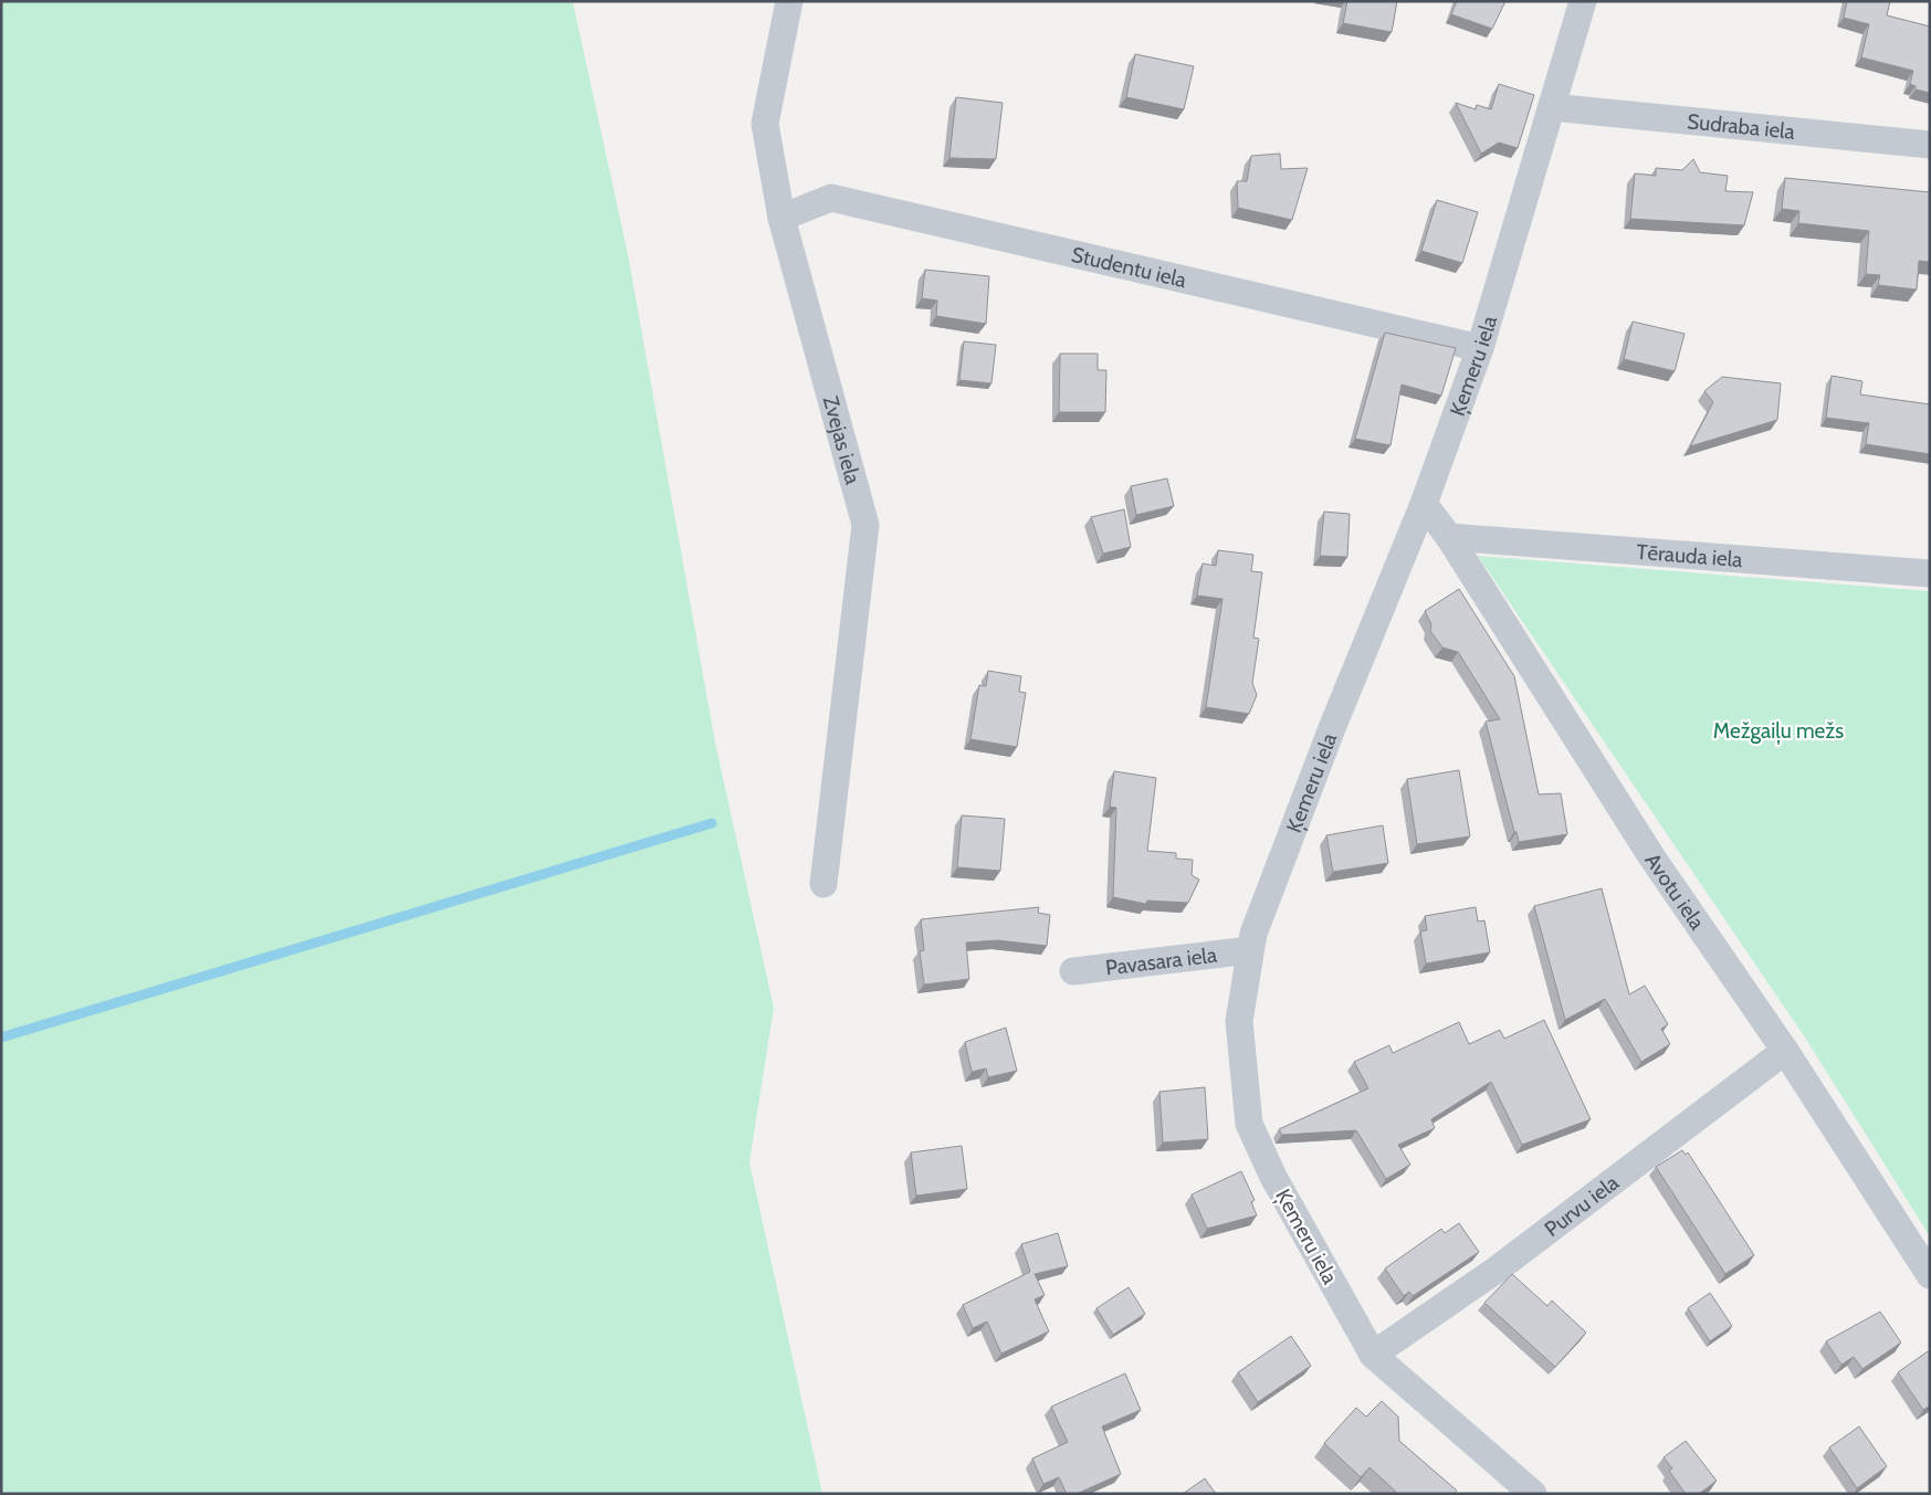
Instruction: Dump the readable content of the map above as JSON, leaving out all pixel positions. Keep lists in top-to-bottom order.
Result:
{
  "streets": {
    "street": [
      "Sudraba iela",
      "Studentu iela",
      "Ķemeru iela",
      "Zvejas iela",
      "Tērauda iela",
      "Avotu iela",
      "Pavasara iela",
      "Purvu iela"
    ]
  },
  "crossings": [
    ["Sudraba iela", "Ķemeru iela"],
    ["Studentu iela", "Ķemeru iela"],
    ["Studentu iela", "Zvejas iela"],
    ["Ķemeru iela", "Avotu iela"],
    ["Ķemeru iela", "Pavasara iela"],
    ["Ķemeru iela", "Purvu iela"],
    ["Tērauda iela", "Avotu iela"],
    ["Avotu iela", "Purvu iela"]
  ],
  "parks": ["Mežgaiļu mežs"]
}
